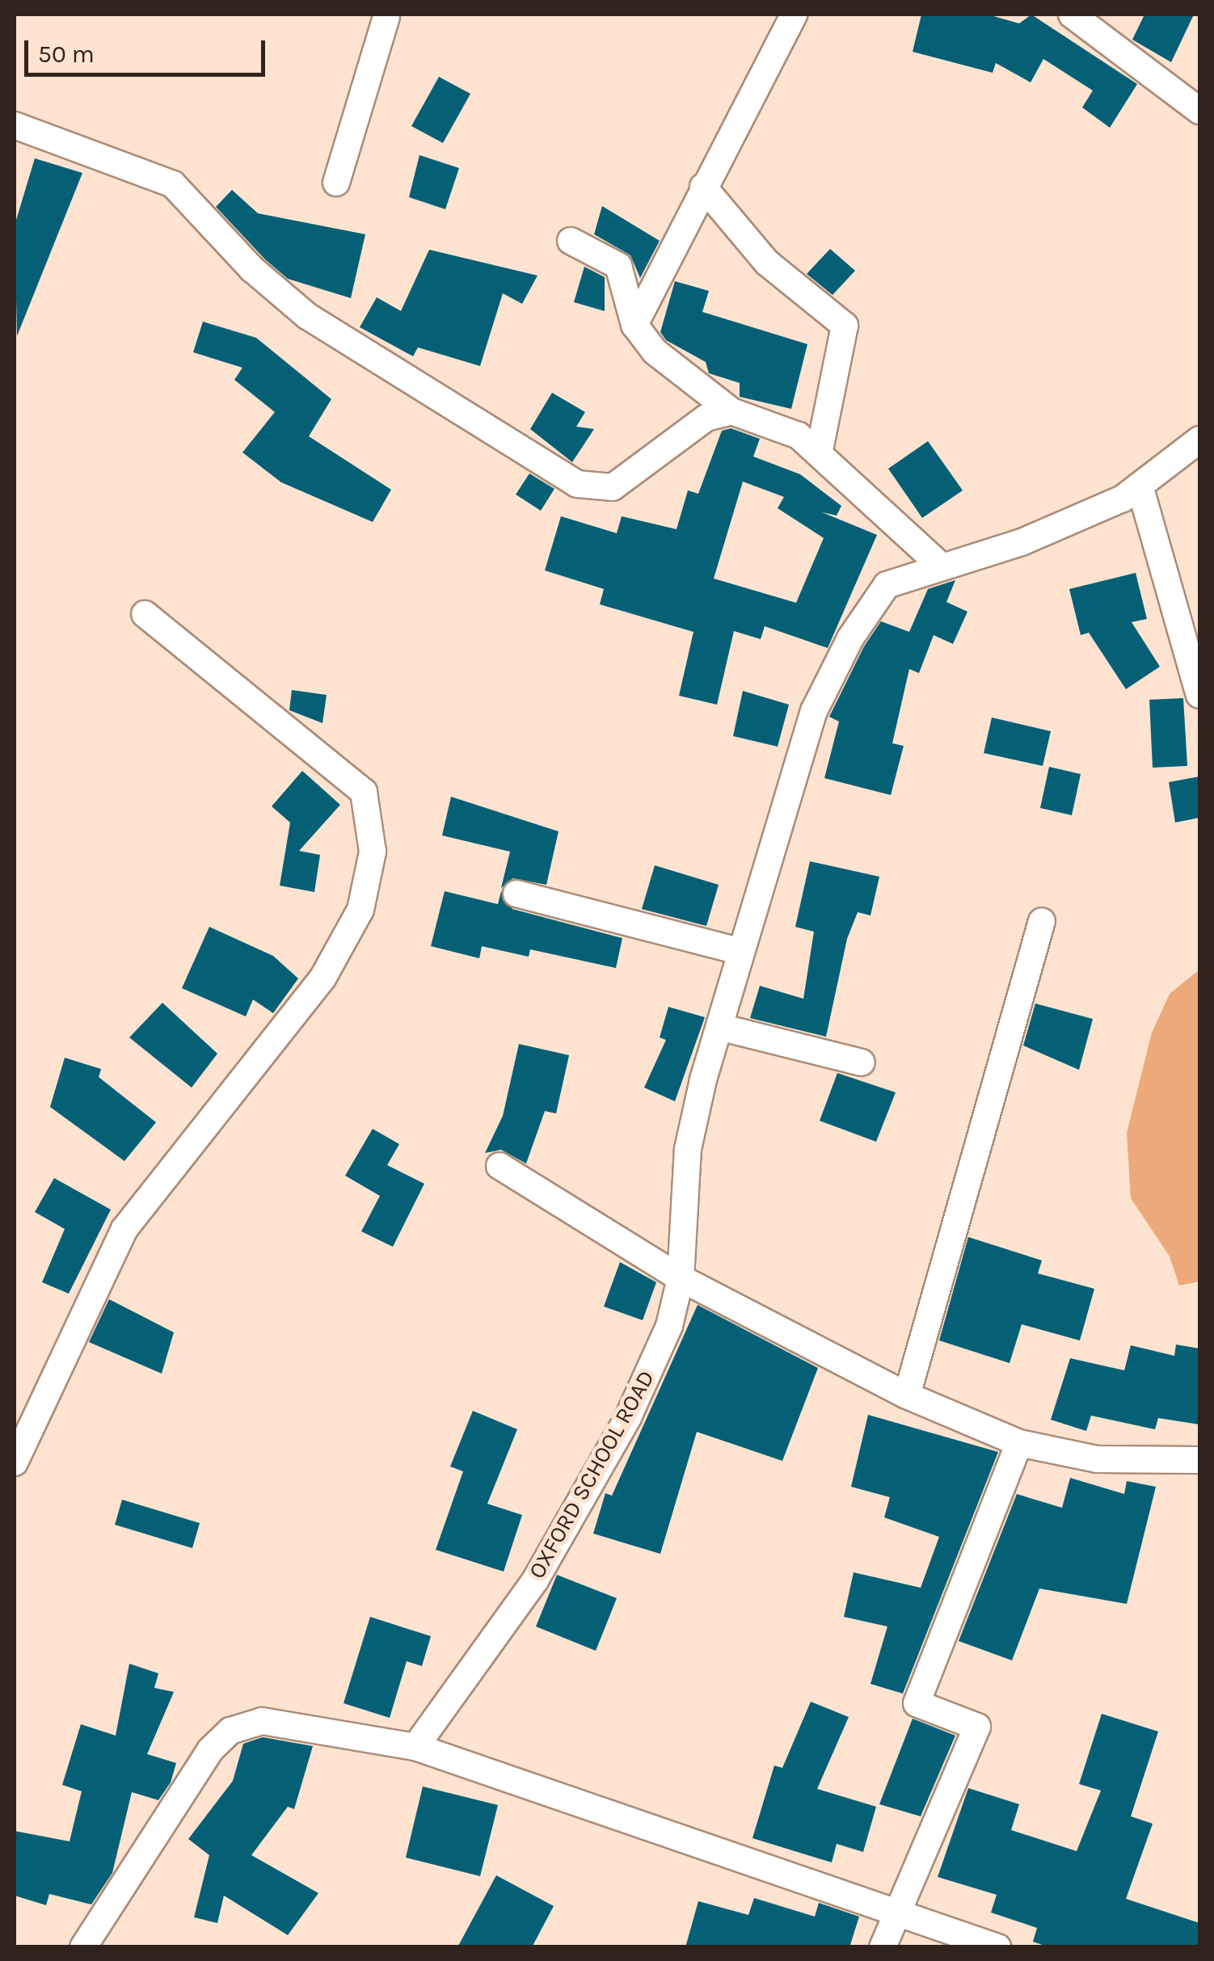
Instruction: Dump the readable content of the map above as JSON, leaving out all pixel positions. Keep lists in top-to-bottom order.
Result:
{
  "streets": {
    "street": ["OXFORD SCHOOL ROAD"]
  },
  "scale_bar": "50 m"
}
